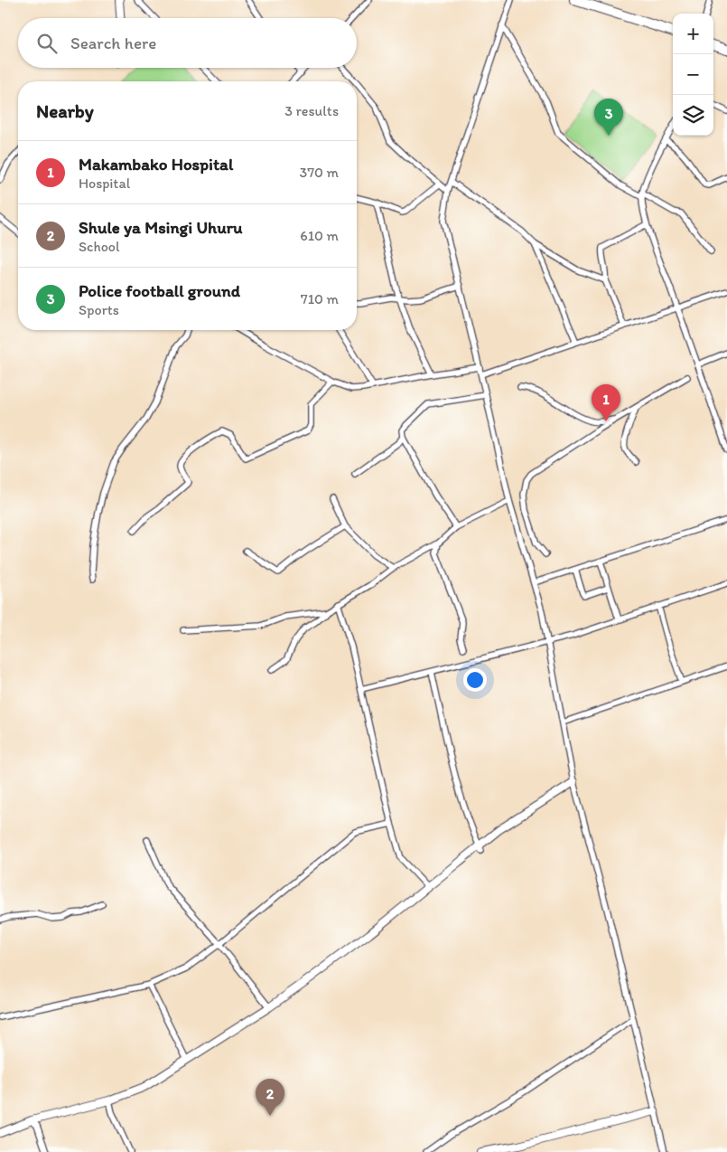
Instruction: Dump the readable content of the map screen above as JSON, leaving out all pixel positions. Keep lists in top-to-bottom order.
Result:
{
  "page": {
    "map_buttons": ["+", "−"],
    "search": "Search here",
    "heading": ["Nearby", "3 results"],
    "pins": ["3", "1", "2"],
    "list": [
      {
        "mark": "1",
        "name": "Makambako Hospital",
        "note": "Hospital",
        "value": "370 m"
      },
      {
        "mark": "2",
        "name": "Shule ya Msingi Uhuru",
        "note": "School",
        "value": "610 m"
      },
      {
        "mark": "3",
        "name": "Police football ground",
        "note": "Sports",
        "value": "710 m"
      }
    ]
  }
}
